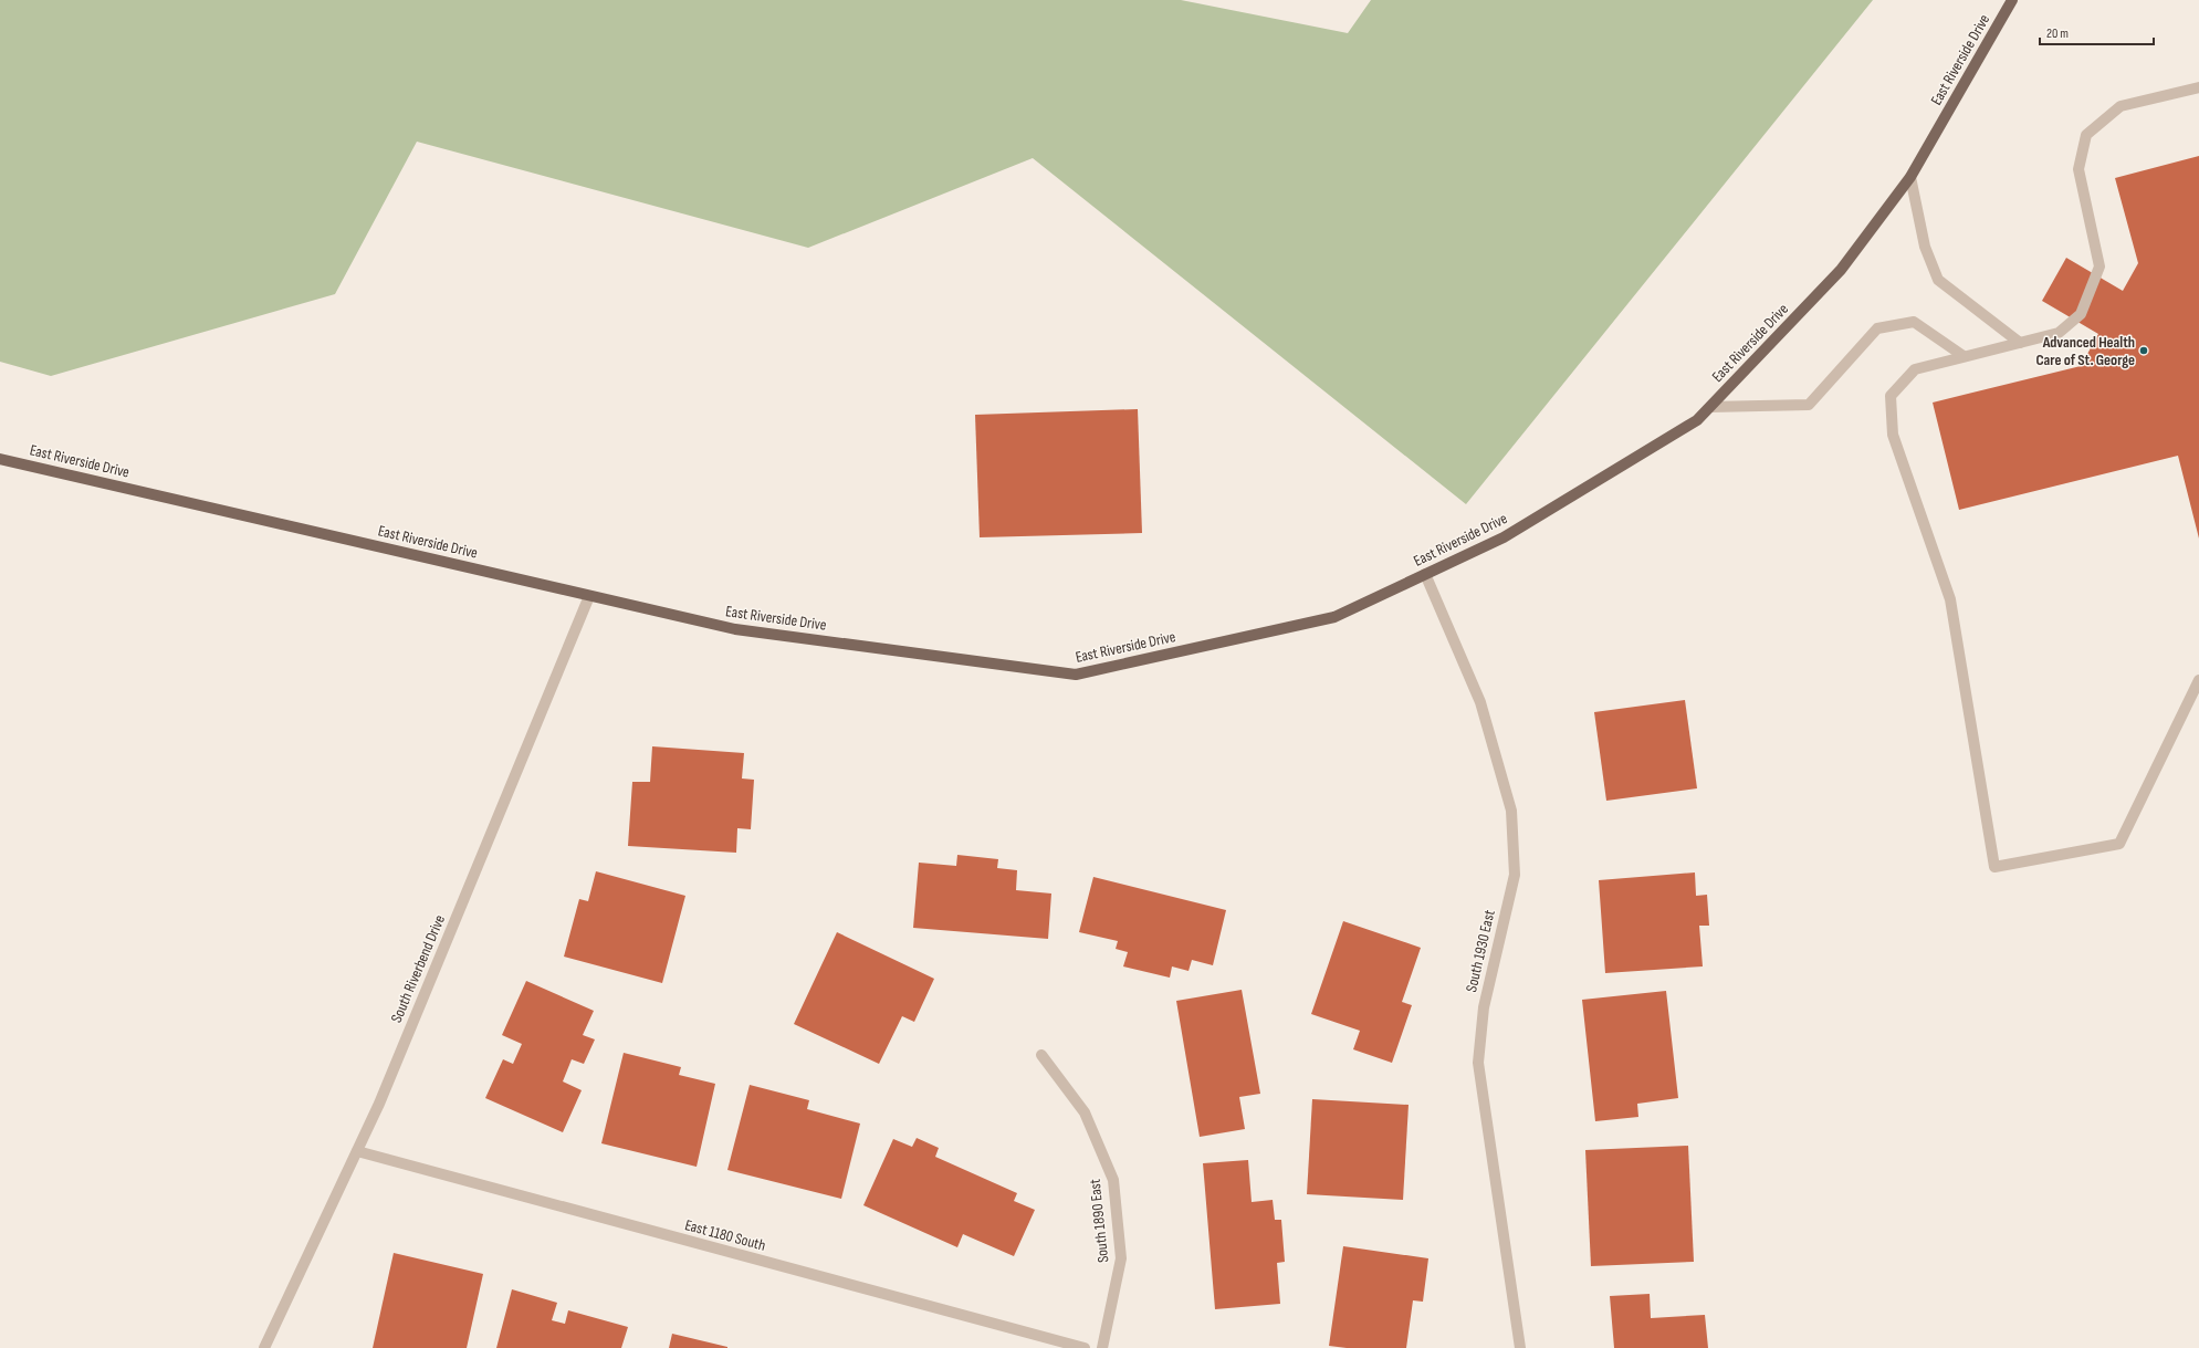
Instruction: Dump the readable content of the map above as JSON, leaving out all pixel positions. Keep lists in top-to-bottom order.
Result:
{
  "streets": {
    "main road": ["East Riverside Drive"],
    "street": [
      "South 1930 East",
      "South Riverbend Drive",
      "South 1890 East",
      "East 1180 South"
    ]
  },
  "crossings": [
    ["East Riverside Drive", "South 1930 East"],
    ["East Riverside Drive", "South Riverbend Drive"],
    ["South Riverbend Drive", "East 1180 South"]
  ],
  "places": ["Advanced Health Care of St. George"],
  "scale_bar": "20 m"
}
